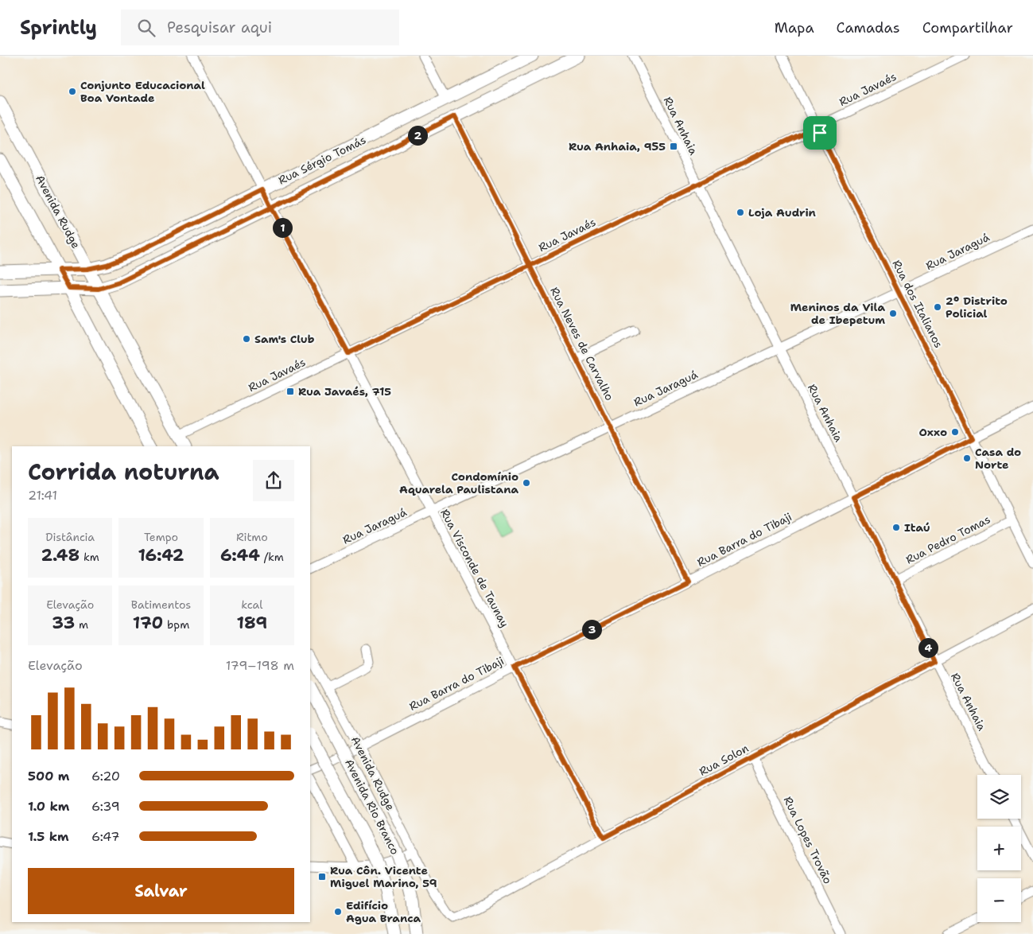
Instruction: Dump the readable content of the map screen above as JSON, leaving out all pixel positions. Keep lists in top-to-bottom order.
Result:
{
  "streets": {
    "main road": ["Rua Sérgio Tomás", "Avenida Rudge", "Avenida Rio Branco"],
    "street": [
      "Rua Javaés",
      "Rua Anhaia",
      "Rua Jaraguá",
      "Rua dos Italianos",
      "Rua Neves de Carvalho",
      "Rua Barra do Tibaji",
      "Rua Pedro Tomas",
      "Rua Visconde de Taunay",
      "Rua Solon",
      "Rua Lopes Trovão"
    ]
  },
  "crossings": [
    ["Rua Javaés", "Rua Anhaia"],
    ["Rua Javaés", "Avenida Rudge"],
    ["Rua Javaés", "Rua dos Italianos"],
    ["Rua Javaés", "Rua Neves de Carvalho"],
    ["Rua Javaés", "Rua Visconde de Taunay"],
    ["Rua Anhaia", "Rua Jaraguá"],
    ["Rua Anhaia", "Rua Barra do Tibaji"],
    ["Rua Anhaia", "Rua Pedro Tomas"],
    ["Rua Anhaia", "Rua Solon"],
    ["Rua Sérgio Tomás", "Avenida Rudge"],
    ["Rua Sérgio Tomás", "Rua Neves de Carvalho"],
    ["Rua Sérgio Tomás", "Rua Visconde de Taunay"],
    ["Avenida Rudge", "Rua Barra do Tibaji"],
    ["Avenida Rudge", "Rua Solon"],
    ["Rua Jaraguá", "Rua dos Italianos"],
    ["Rua Jaraguá", "Rua Neves de Carvalho"],
    ["Rua Jaraguá", "Rua Visconde de Taunay"],
    ["Rua dos Italianos", "Rua Barra do Tibaji"],
    ["Rua dos Italianos", "Rua Pedro Tomas"],
    ["Rua Neves de Carvalho", "Rua Barra do Tibaji"],
    ["Rua Barra do Tibaji", "Rua Visconde de Taunay"],
    ["Rua Visconde de Taunay", "Rua Solon"],
    ["Rua Solon", "Rua Lopes Trovão"]
  ],
  "places": {
    "other": [
      "Conjunto Educacional Boa Vontade",
      "Loja Audrin",
      "2º Distrito Policial",
      "Meninos da Vila de Ibepetum",
      "Sam's Club",
      "Oxxo",
      "Casa do Norte",
      "Condomínio Aquarela Paulistana",
      "Itaú",
      "Edifício Agua Branca"
    ],
    "transit": ["Rua Anhaia, 955", "Rua Javaés, 715", "Rua Côn. Vicente Miguel Marino, 59"]
  },
  "page": {
    "header": "Sprintly",
    "search": "Pesquisar aqui",
    "nav": ["Mapa", "Camadas", "Compartilhar"],
    "pins": [
      "2",
      "1",
      "3",
      "4"
    ],
    "heading": ["Corrida noturna", "21:41"],
    "stats": [
      ["Distância", "2.48 km"],
      ["Tempo", "16:42"],
      ["Ritmo", "6:44 /km"],
      ["Elevação", "33 m"],
      ["Batimentos", "170 bpm"],
      ["kcal", "189"]
    ],
    "chart": ["Elevação", "179–198 m"],
    "list": [
      {
        "name": "500 m",
        "note": "6:20"
      },
      {
        "name": "1.0 km",
        "note": "6:39"
      },
      {
        "name": "1.5 km",
        "note": "6:47"
      }
    ],
    "map_buttons": ["+", "−"],
    "buttons": "Salvar"
  }
}
